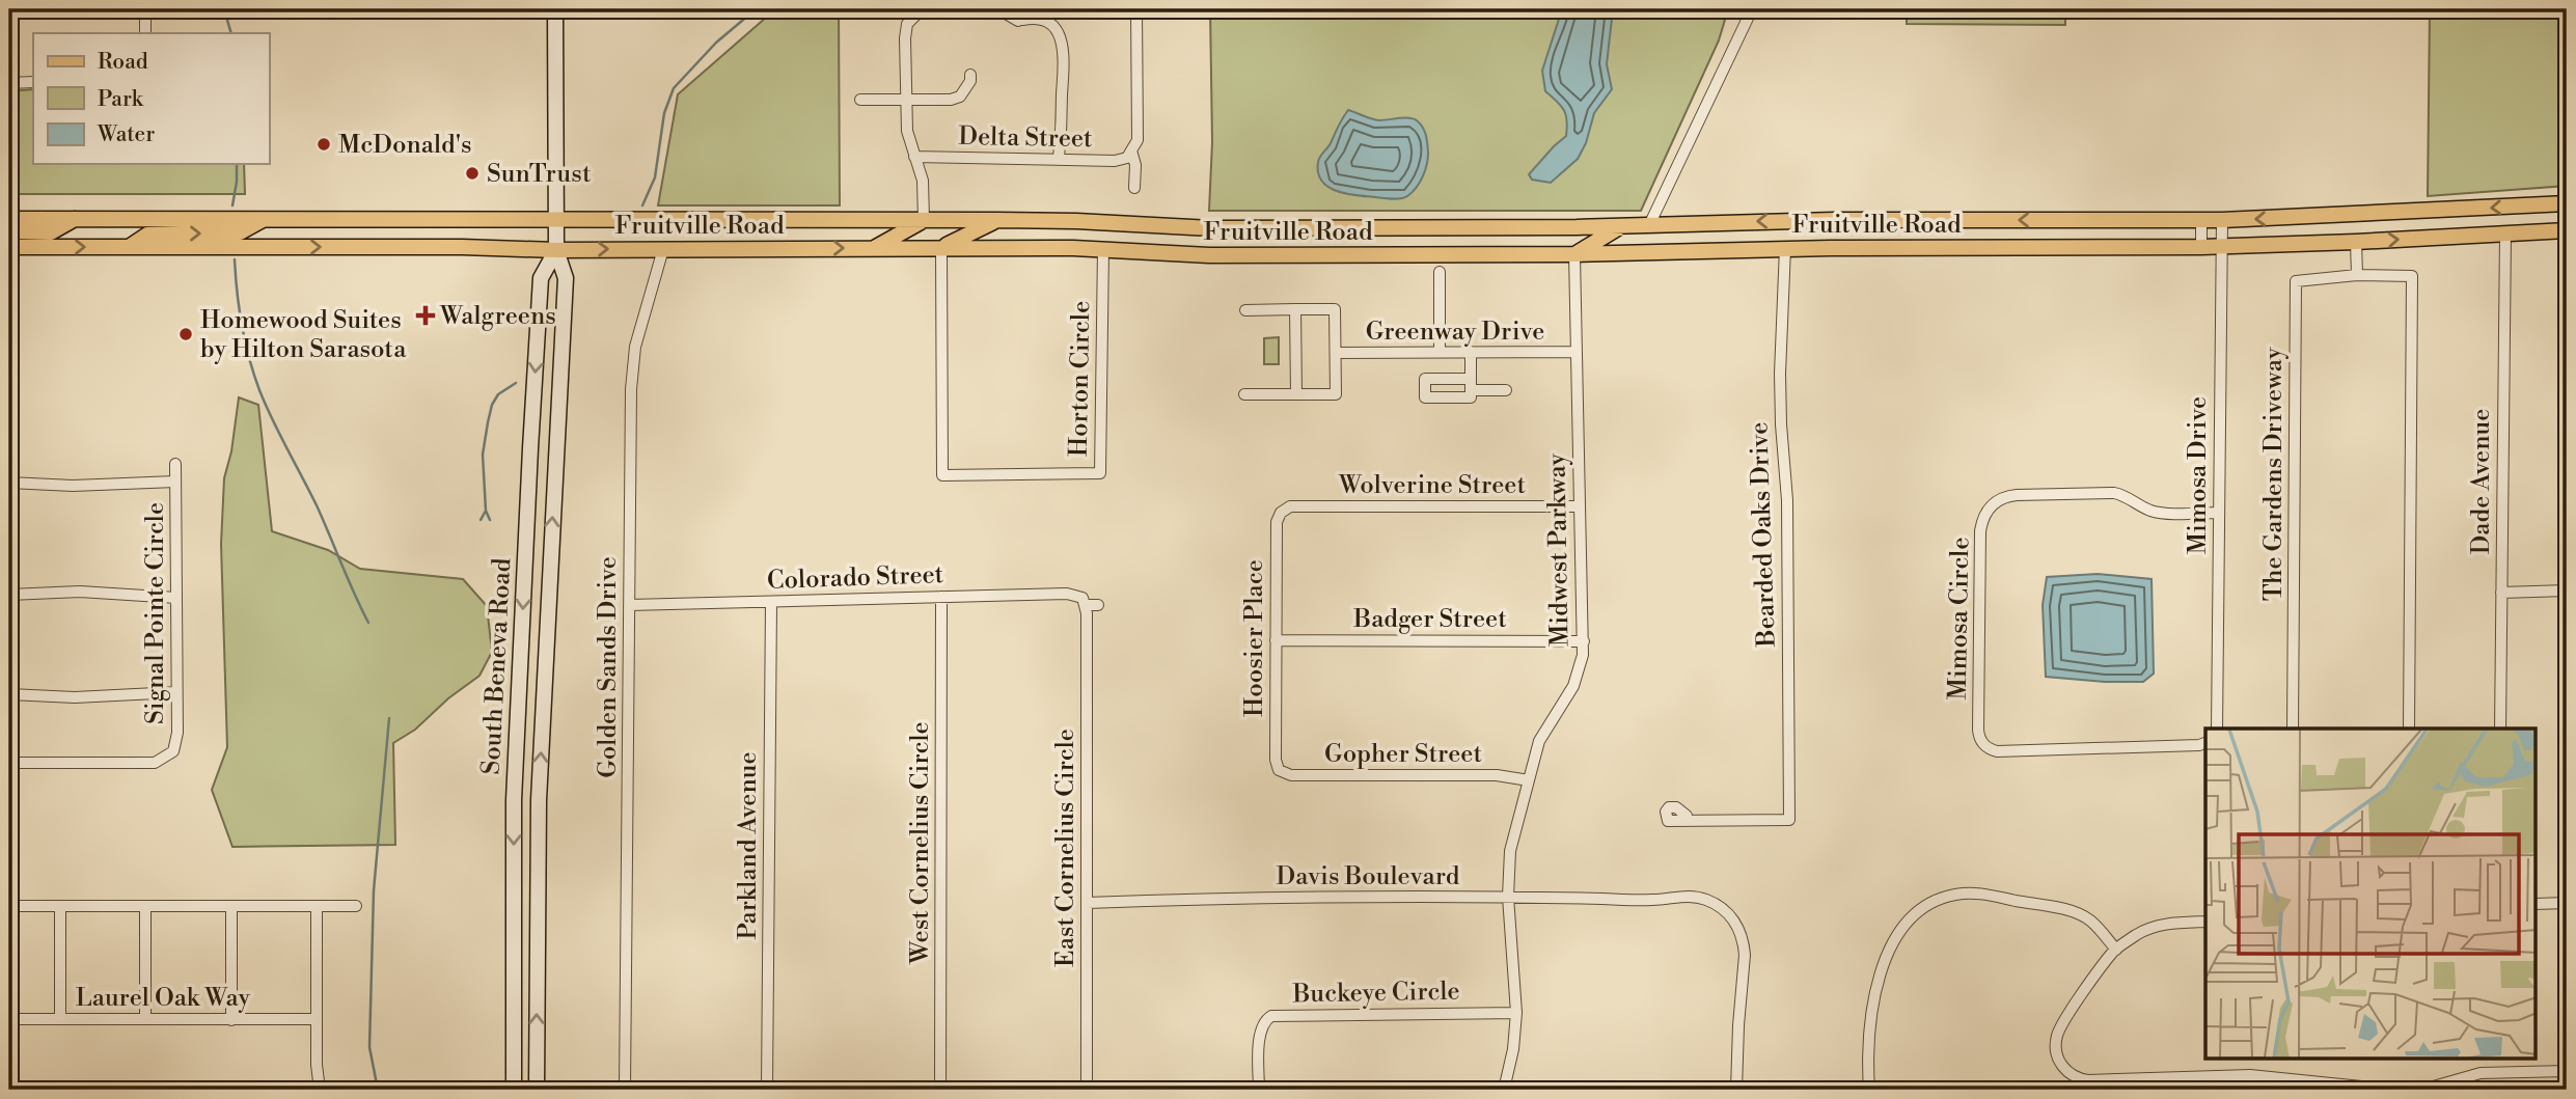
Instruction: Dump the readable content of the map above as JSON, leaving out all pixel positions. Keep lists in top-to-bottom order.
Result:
{
  "streets": {
    "main road": ["Fruitville Road", "South Beneva Road"],
    "street": [
      "Delta Street",
      "Greenway Drive",
      "Horton Circle",
      "The Gardens Driveway",
      "Mimosa Drive",
      "Dade Avenue",
      "Wolverine Street",
      "Bearded Oaks Drive",
      "Midwest Parkway",
      "Colorado Street",
      "Signal Pointe Circle",
      "Badger Street",
      "Mimosa Circle",
      "Hoosier Place",
      "Golden Sands Drive",
      "Gopher Street",
      "West Cornelius Circle",
      "Parkland Avenue",
      "East Cornelius Circle",
      "Davis Boulevard",
      "Buckeye Circle",
      "Laurel Oak Way"
    ]
  },
  "crossings": [
    ["Fruitville Road", "Horton Circle"],
    ["Fruitville Road", "Mimosa Drive"],
    ["Fruitville Road", "Dade Avenue"],
    ["Fruitville Road", "Bearded Oaks Drive"],
    ["Fruitville Road", "Midwest Parkway"],
    ["Fruitville Road", "South Beneva Road"],
    ["Fruitville Road", "Golden Sands Drive"],
    ["Greenway Drive", "Midwest Parkway"],
    ["Mimosa Drive", "Mimosa Circle"],
    ["Wolverine Street", "Midwest Parkway"],
    ["Wolverine Street", "Hoosier Place"],
    ["Midwest Parkway", "Badger Street"],
    ["Midwest Parkway", "Gopher Street"],
    ["Midwest Parkway", "Davis Boulevard"],
    ["Midwest Parkway", "Buckeye Circle"],
    ["Colorado Street", "Golden Sands Drive"],
    ["Colorado Street", "West Cornelius Circle"],
    ["Colorado Street", "Parkland Avenue"],
    ["Colorado Street", "East Cornelius Circle"],
    ["Badger Street", "Hoosier Place"],
    ["Hoosier Place", "Gopher Street"],
    ["East Cornelius Circle", "Davis Boulevard"]
  ],
  "places": {
    "other": ["McDonald's", "SunTrust", "Homewood Suites by Hilton Sarasota"],
    "health": ["Walgreens"]
  },
  "legend": ["Road", "Park", "Water"]
}
